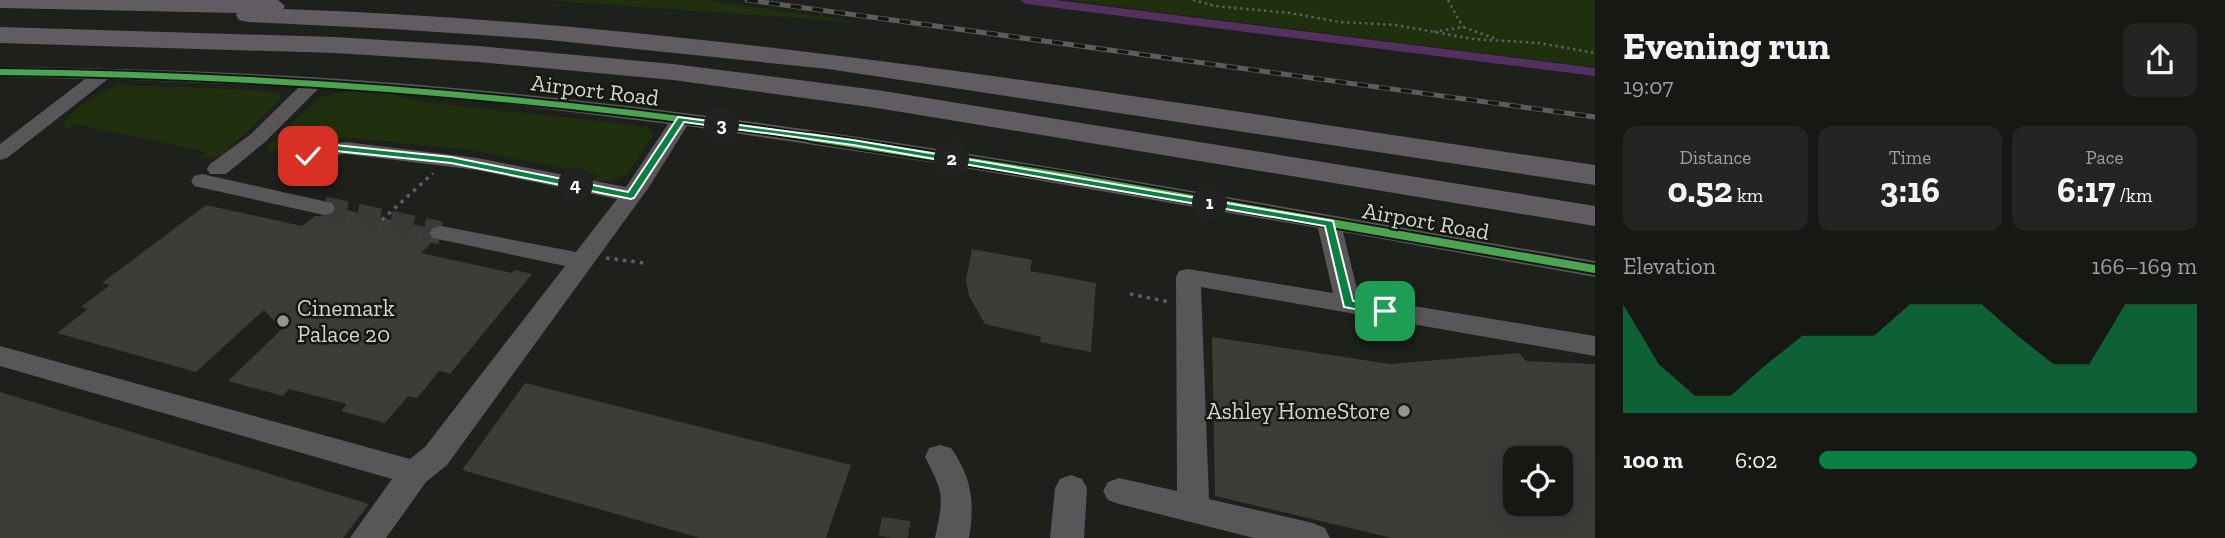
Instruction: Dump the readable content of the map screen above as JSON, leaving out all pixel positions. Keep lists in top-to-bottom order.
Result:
{
  "streets": {
    "street": ["Airport Road"]
  },
  "places": ["Cinemark Palace 20", "Ashley HomeStore"],
  "page": {
    "heading": ["Evening run", "19:07"],
    "pins": [
      "3",
      "2",
      "4",
      "1"
    ],
    "stats": [
      ["Distance", "0.52 km"],
      ["Time", "3:16"],
      ["Pace", "6:17 /km"]
    ],
    "chart": ["Elevation", "166–169 m"],
    "list": [
      {
        "name": "100 m",
        "note": "6:02"
      }
    ]
  }
}
